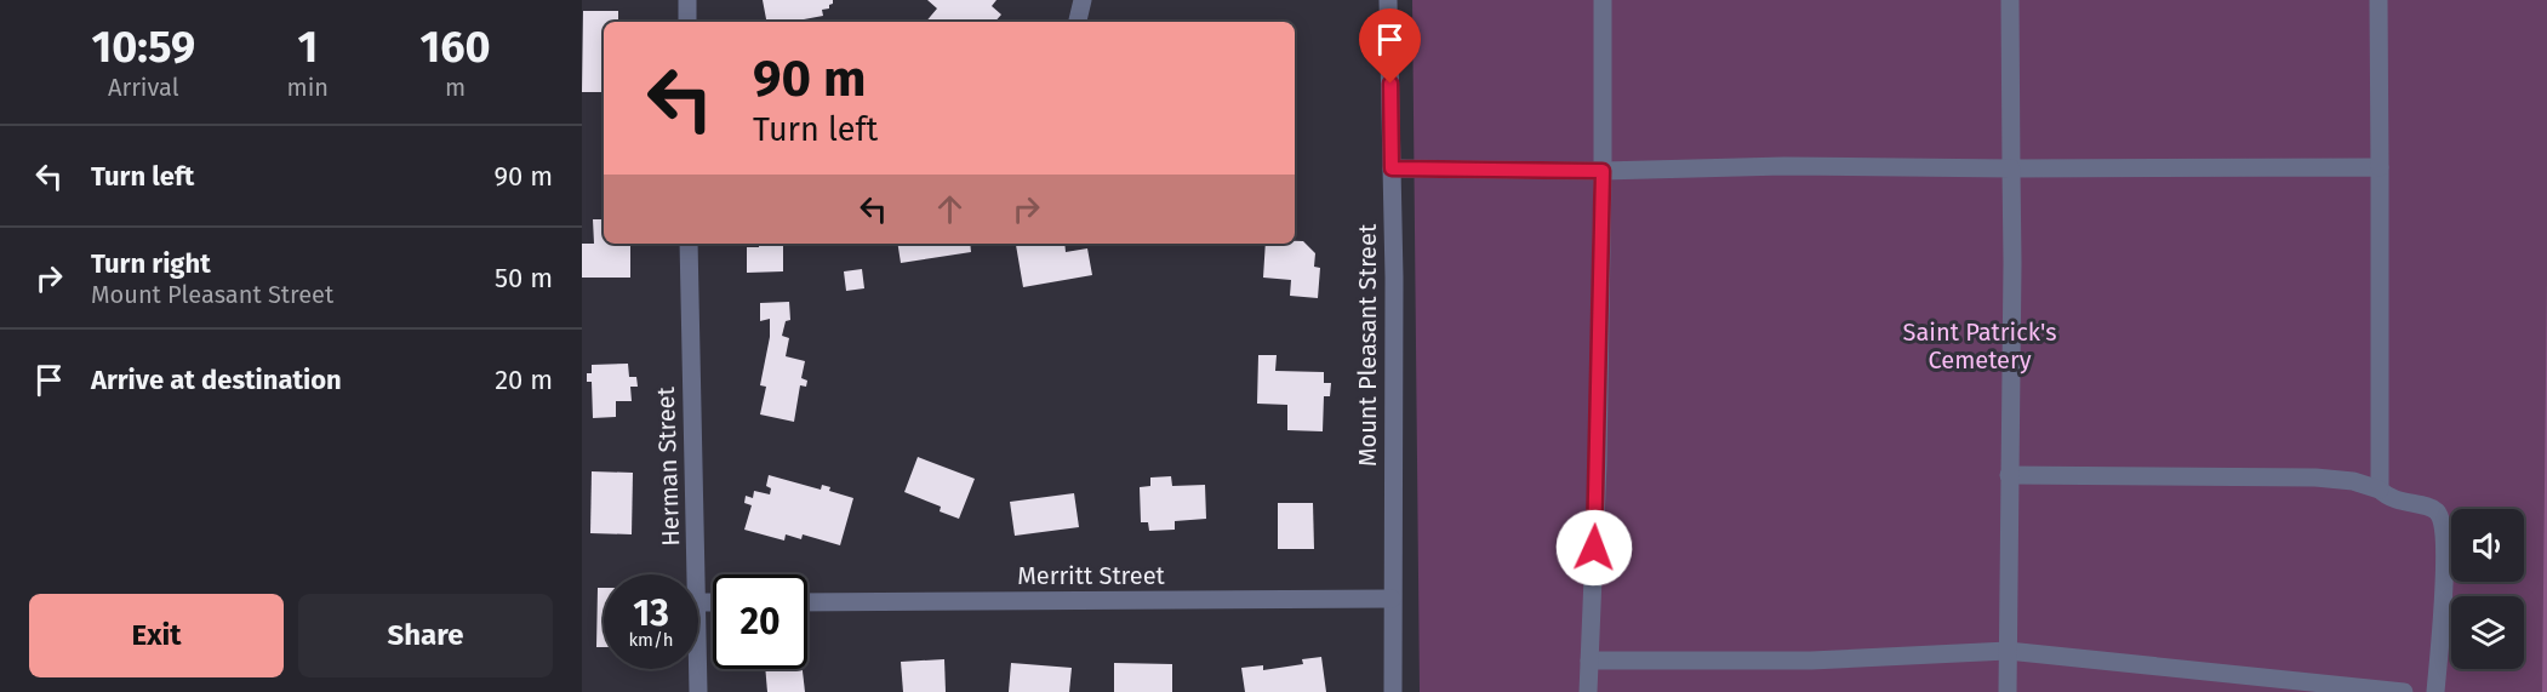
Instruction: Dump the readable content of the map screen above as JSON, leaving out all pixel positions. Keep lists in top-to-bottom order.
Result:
{
  "streets": {
    "street": ["Mount Pleasant Street", "Herman Street", "Merritt Street"]
  },
  "crossings": [
    ["Mount Pleasant Street", "Merritt Street"]
  ],
  "parks": ["Saint Patrick's Cemetery"],
  "page": {
    "eta": [
      "10:59",
      "Arrival",
      "1",
      "min",
      "160",
      "m"
    ],
    "turn": ["90 m", "Turn left"],
    "list": [
      {
        "name": "Turn left",
        "value": "90 m"
      },
      {
        "name": "Turn right",
        "note": "Mount Pleasant Street",
        "value": "50 m"
      },
      {
        "name": "Arrive at destination",
        "value": "20 m"
      }
    ],
    "speed": "13 km/h",
    "limit": "20",
    "buttons": ["Exit", "Share"]
  }
}
